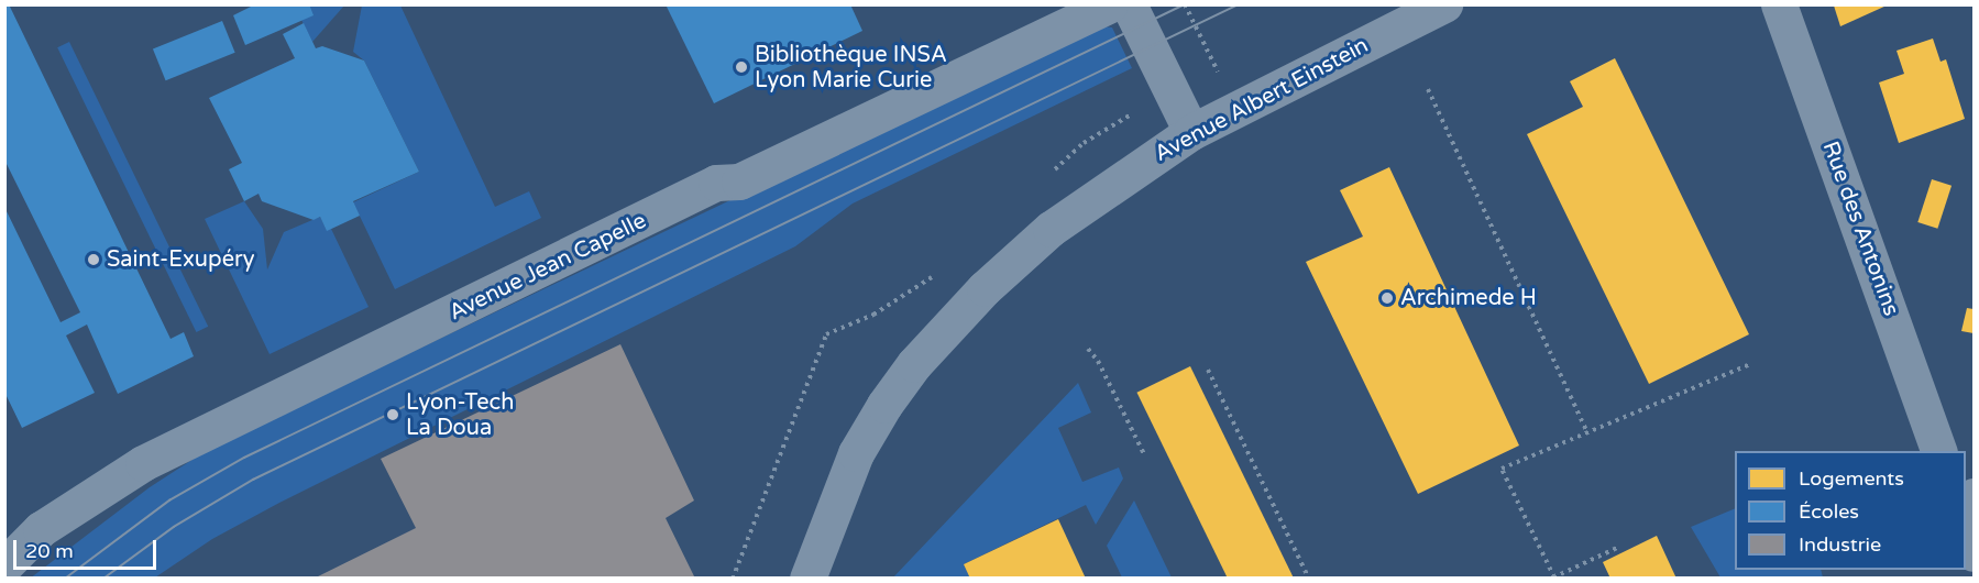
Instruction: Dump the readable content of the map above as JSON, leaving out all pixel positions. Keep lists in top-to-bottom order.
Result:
{
  "streets": {
    "street": ["Avenue Albert Einstein", "Rue des Antonins", "Avenue Jean Capelle"]
  },
  "places": [
    "Bibliothèque INSA Lyon Marie Curie",
    "Saint-Exupéry",
    "Archimede H",
    "Lyon-Tech La Doua"
  ],
  "legend": ["Logements", "Écoles", "Industrie"],
  "scale_bar": "20 m"
}
